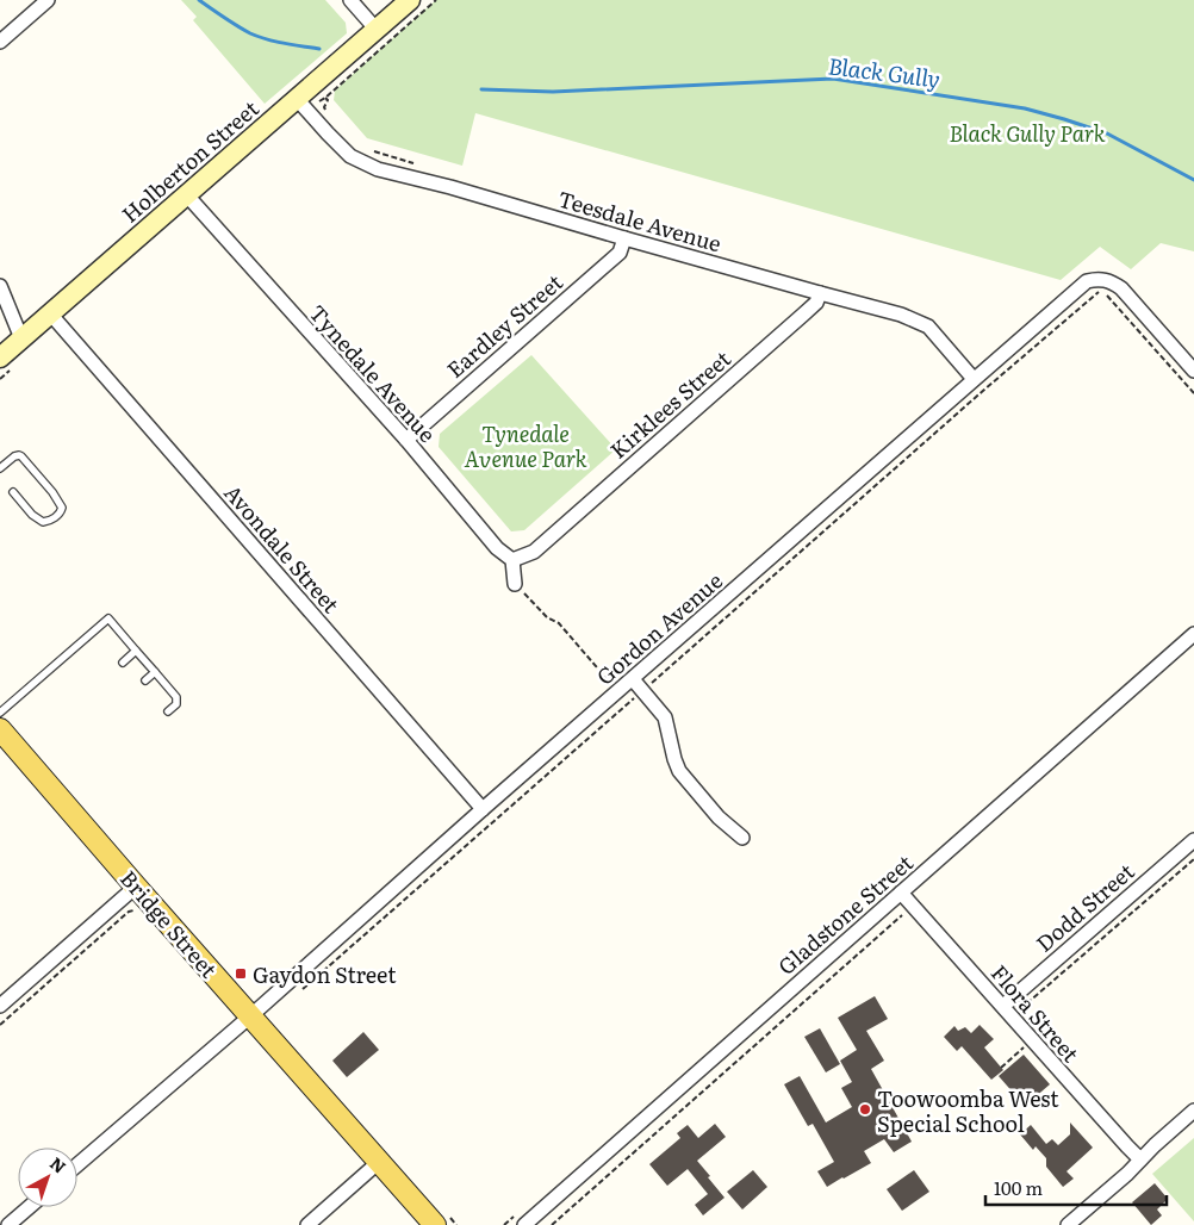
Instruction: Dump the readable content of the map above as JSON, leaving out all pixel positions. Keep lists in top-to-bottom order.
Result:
{
  "streets": {
    "main road": ["Holberton Street", "Bridge Street"],
    "street": [
      "Teesdale Avenue",
      "Eardley Street",
      "Tynedale Avenue",
      "Kirklees Street",
      "Avondale Street",
      "Gordon Avenue",
      "Dodd Street",
      "Gladstone Street",
      "Flora Street"
    ]
  },
  "crossings": [
    ["Holberton Street", "Teesdale Avenue"],
    ["Holberton Street", "Tynedale Avenue"],
    ["Holberton Street", "Avondale Street"],
    ["Teesdale Avenue", "Eardley Street"],
    ["Teesdale Avenue", "Kirklees Street"],
    ["Teesdale Avenue", "Gordon Avenue"],
    ["Eardley Street", "Tynedale Avenue"],
    ["Tynedale Avenue", "Kirklees Street"],
    ["Avondale Street", "Gordon Avenue"],
    ["Gordon Avenue", "Bridge Street"],
    ["Dodd Street", "Flora Street"],
    ["Gladstone Street", "Flora Street"]
  ],
  "water": ["Black Gully"],
  "parks": ["Black Gully Park", "Tynedale Avenue Park"],
  "places": {
    "transit": ["Gaydon Street"],
    "other": ["Toowoomba West Special School"]
  },
  "scale_bar": "100 m",
  "north": "top right"
}
